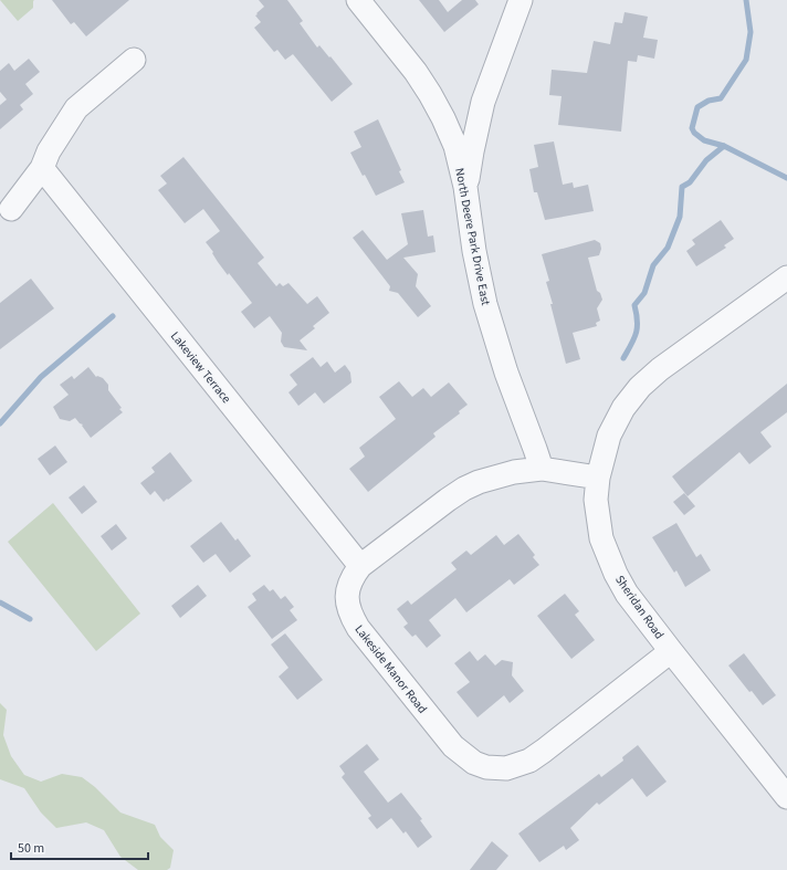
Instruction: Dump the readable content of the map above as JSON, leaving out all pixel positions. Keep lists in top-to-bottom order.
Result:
{
  "streets": {
    "street": [
      "North Deere Park Drive East",
      "Lakeview Terrace",
      "Sheridan Road",
      "Lakeside Manor Road"
    ]
  },
  "crossings": [
    ["North Deere Park Drive East", "Lakeside Manor Road"],
    ["Lakeview Terrace", "Lakeside Manor Road"],
    ["Sheridan Road", "Lakeside Manor Road"]
  ],
  "scale_bar": "50 m"
}
